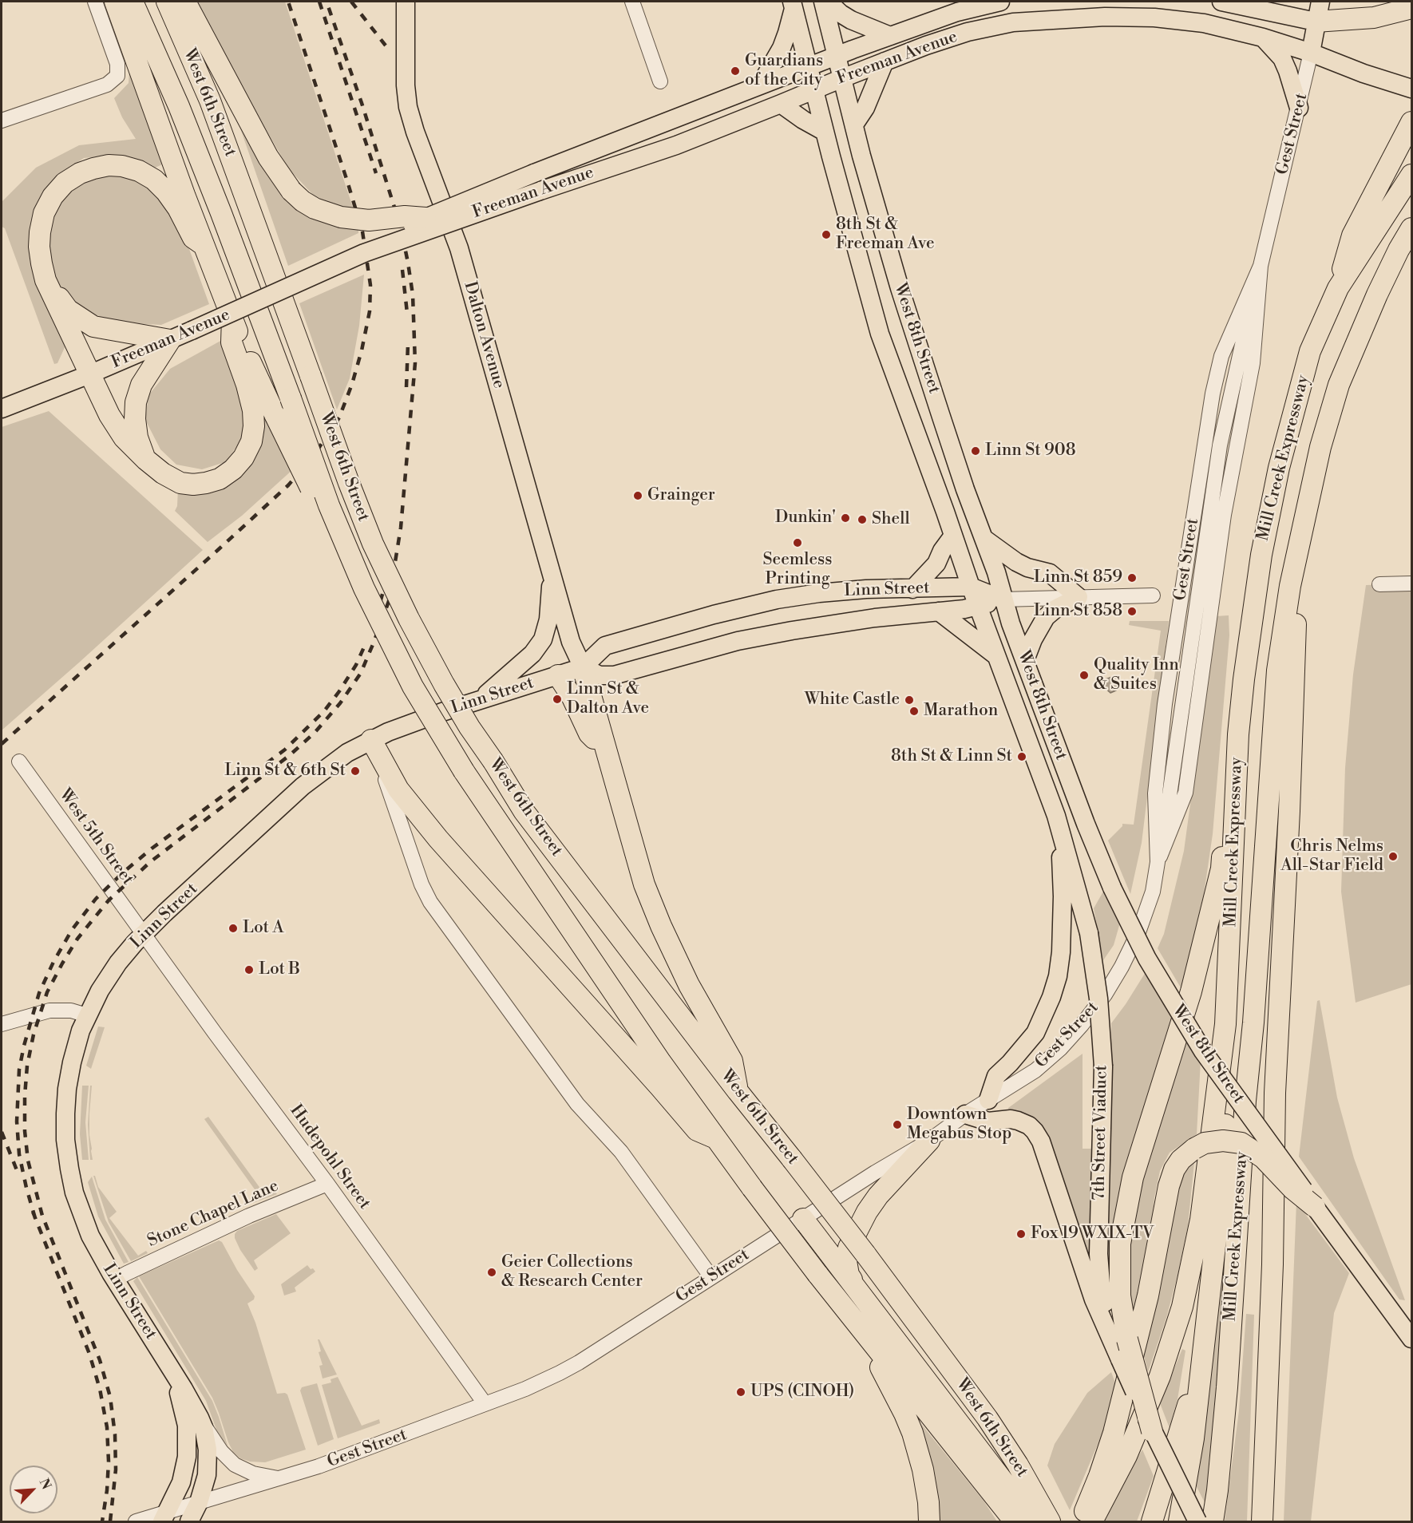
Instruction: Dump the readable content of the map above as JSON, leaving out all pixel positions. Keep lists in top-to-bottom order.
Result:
{
  "streets": {
    "highway": ["West 6th Street", "Mill Creek Expressway"],
    "main road": [
      "Freeman Avenue",
      "Gest Street",
      "Dalton Avenue",
      "West 8th Street",
      "Linn Street",
      "7th Street Viaduct"
    ],
    "street": ["West 5th Street", "Hudepohl Street", "Stone Chapel Lane"]
  },
  "crossings": [
    ["Freeman Avenue", "Gest Street"],
    ["Freeman Avenue", "West 8th Street"],
    ["Gest Street", "Linn Street"],
    ["Gest Street", "Hudepohl Street"],
    ["Dalton Avenue", "Linn Street"],
    ["West 8th Street", "Linn Street"],
    ["West 8th Street", "7th Street Viaduct"],
    ["Linn Street", "West 5th Street"],
    ["Linn Street", "Hudepohl Street"],
    ["Linn Street", "Stone Chapel Lane"],
    ["West 5th Street", "Hudepohl Street"],
    ["Hudepohl Street", "Stone Chapel Lane"]
  ],
  "places": [
    "Guardians of the City",
    "8th St & Freeman Ave",
    "Linn St 908",
    "Grainger",
    "Dunkin'",
    "Shell",
    "Seemless Printing",
    "Linn St 859",
    "Linn St 858",
    "Quality Inn & Suites",
    "Linn St & Dalton Ave",
    "White Castle",
    "Marathon",
    "8th St & Linn St",
    "Linn St & 6th St",
    "Chris Nelms All-Star Field",
    "Lot A",
    "Lot B",
    "Downtown Megabus Stop",
    "Fox 19 WXIX-TV",
    "Geier Collections & Research Center",
    "UPS (CINOH)"
  ],
  "north": "top right"
}
